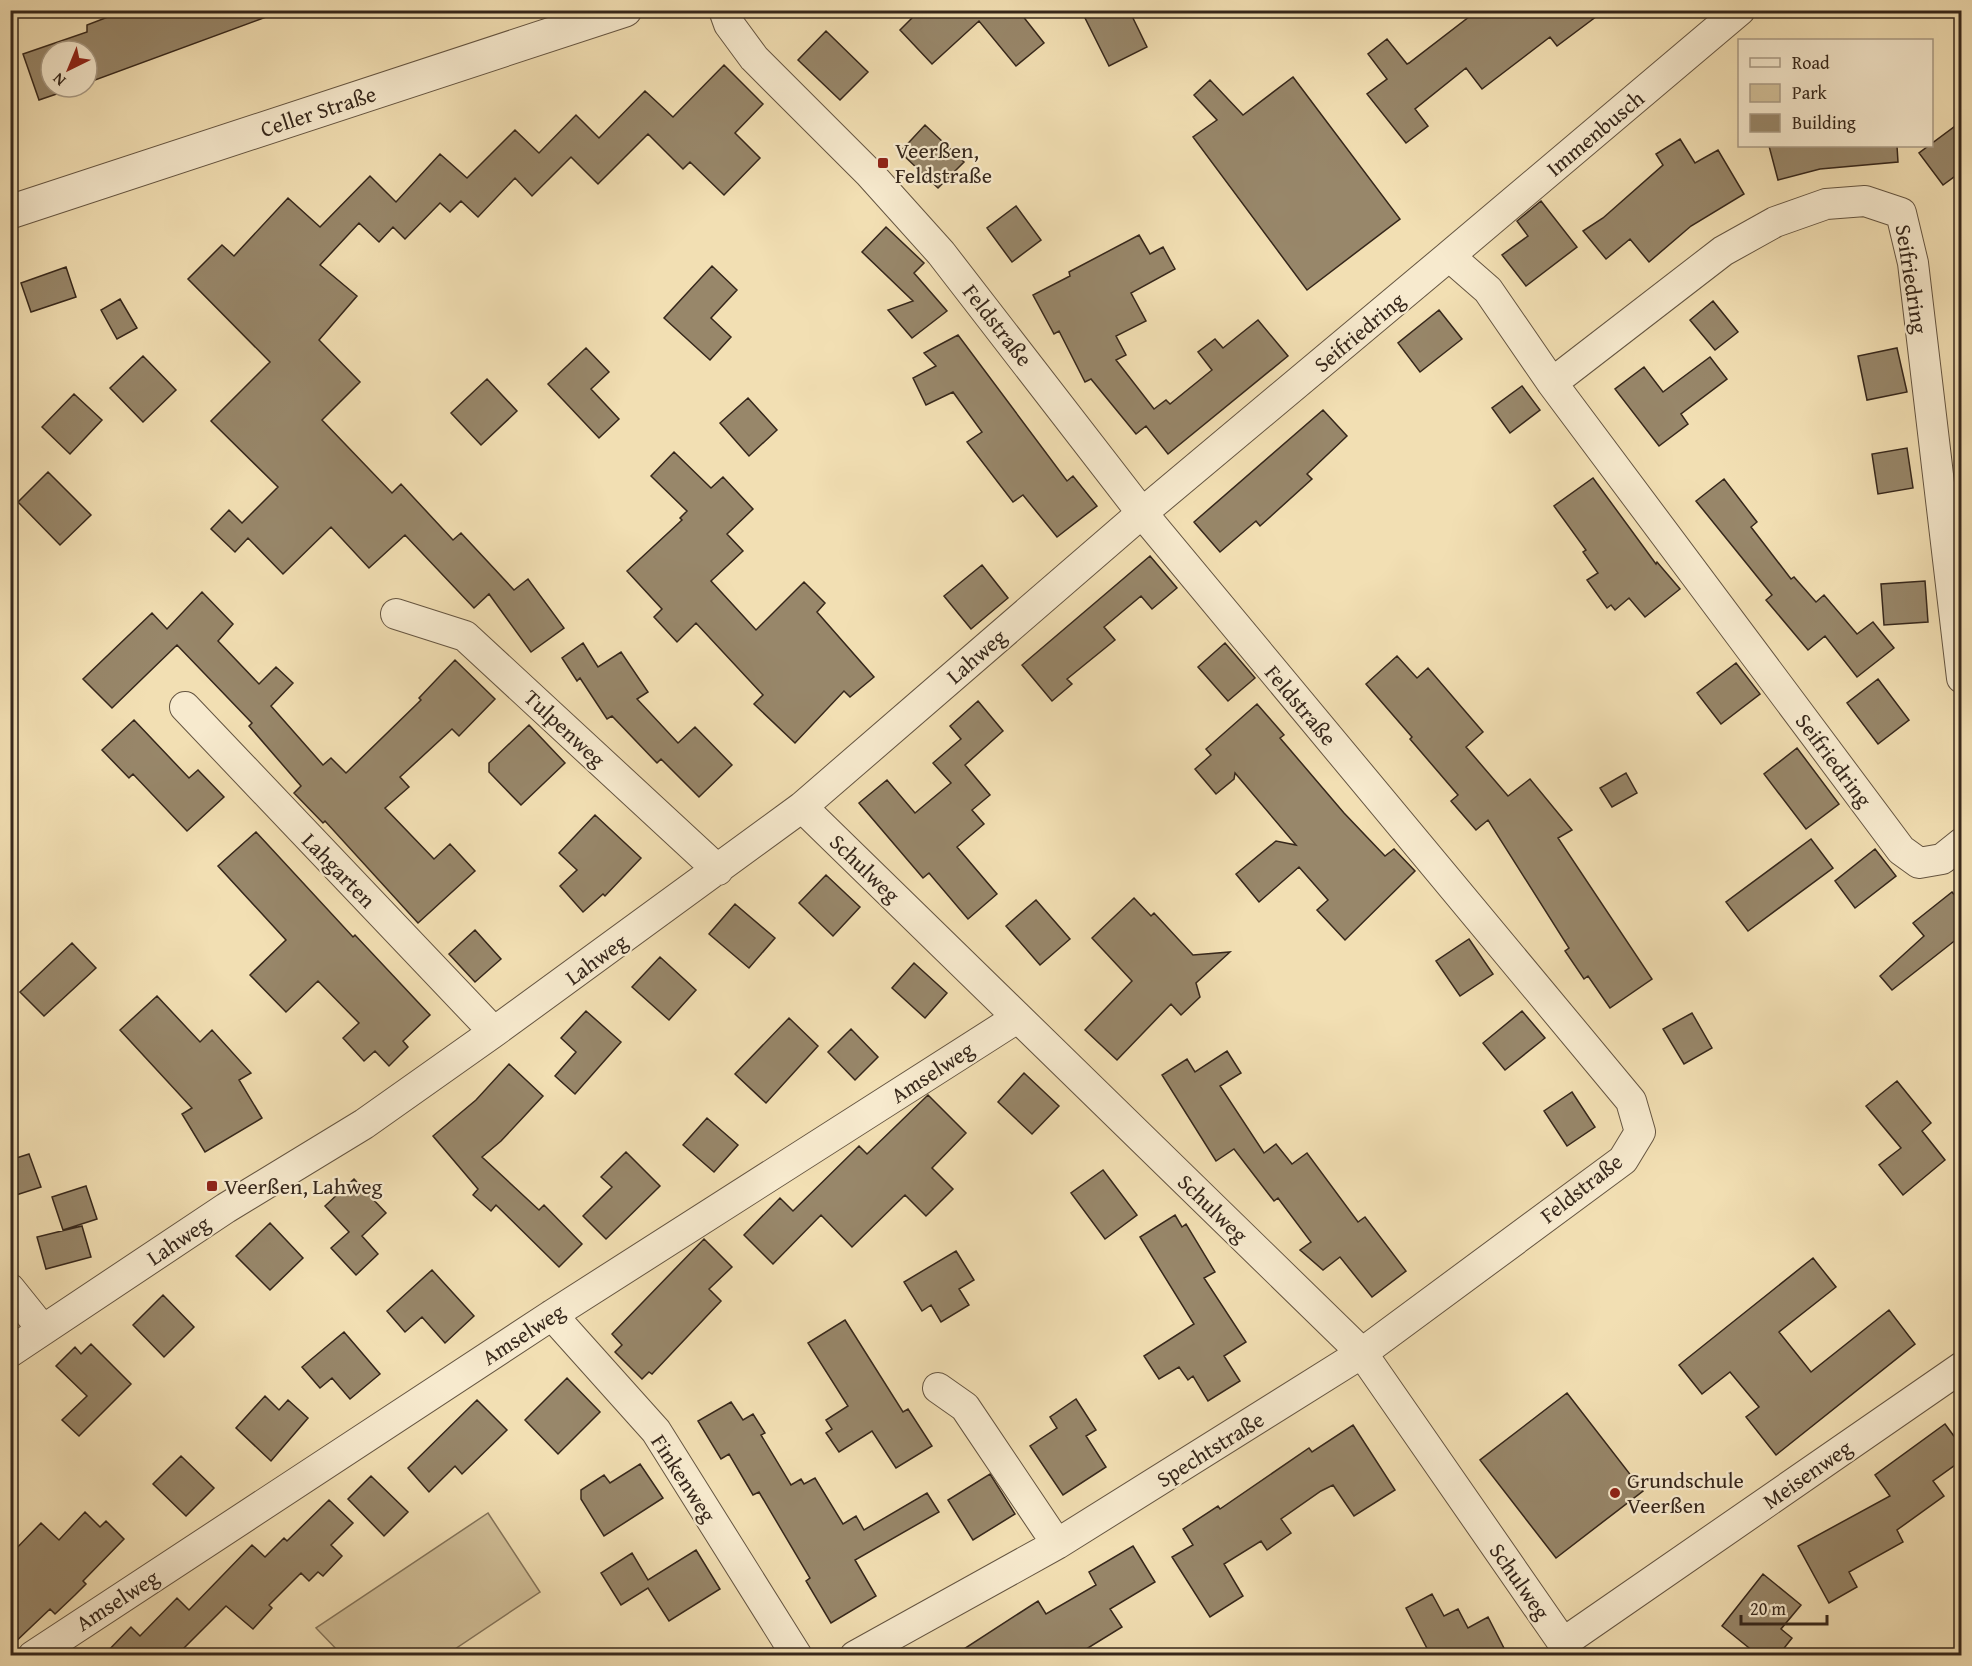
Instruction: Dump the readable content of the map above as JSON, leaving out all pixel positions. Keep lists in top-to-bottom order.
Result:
{
  "streets": {
    "street": [
      "Celler Straße",
      "Immenbusch",
      "Seifriedring",
      "Feldstraße",
      "Lahweg",
      "Tulpenweg",
      "Schulweg",
      "Lahgarten",
      "Amselweg",
      "Spechtstraße",
      "Meisenweg",
      "Finkenweg"
    ]
  },
  "crossings": [
    ["Immenbusch", "Seifriedring"],
    ["Seifriedring", "Feldstraße"],
    ["Seifriedring", "Lahweg"],
    ["Feldstraße", "Lahweg"],
    ["Feldstraße", "Schulweg"],
    ["Feldstraße", "Spechtstraße"],
    ["Lahweg", "Tulpenweg"],
    ["Lahweg", "Schulweg"],
    ["Lahweg", "Lahgarten"],
    ["Schulweg", "Amselweg"],
    ["Schulweg", "Spechtstraße"],
    ["Schulweg", "Meisenweg"],
    ["Amselweg", "Finkenweg"]
  ],
  "places": {
    "transit": ["Veerßen, Feldstraße", "Veerßen, Lahweg"],
    "other": ["Grundschule Veerßen"]
  },
  "legend": ["Road", "Park", "Building"],
  "scale_bar": "20 m",
  "north": "bottom left"
}
